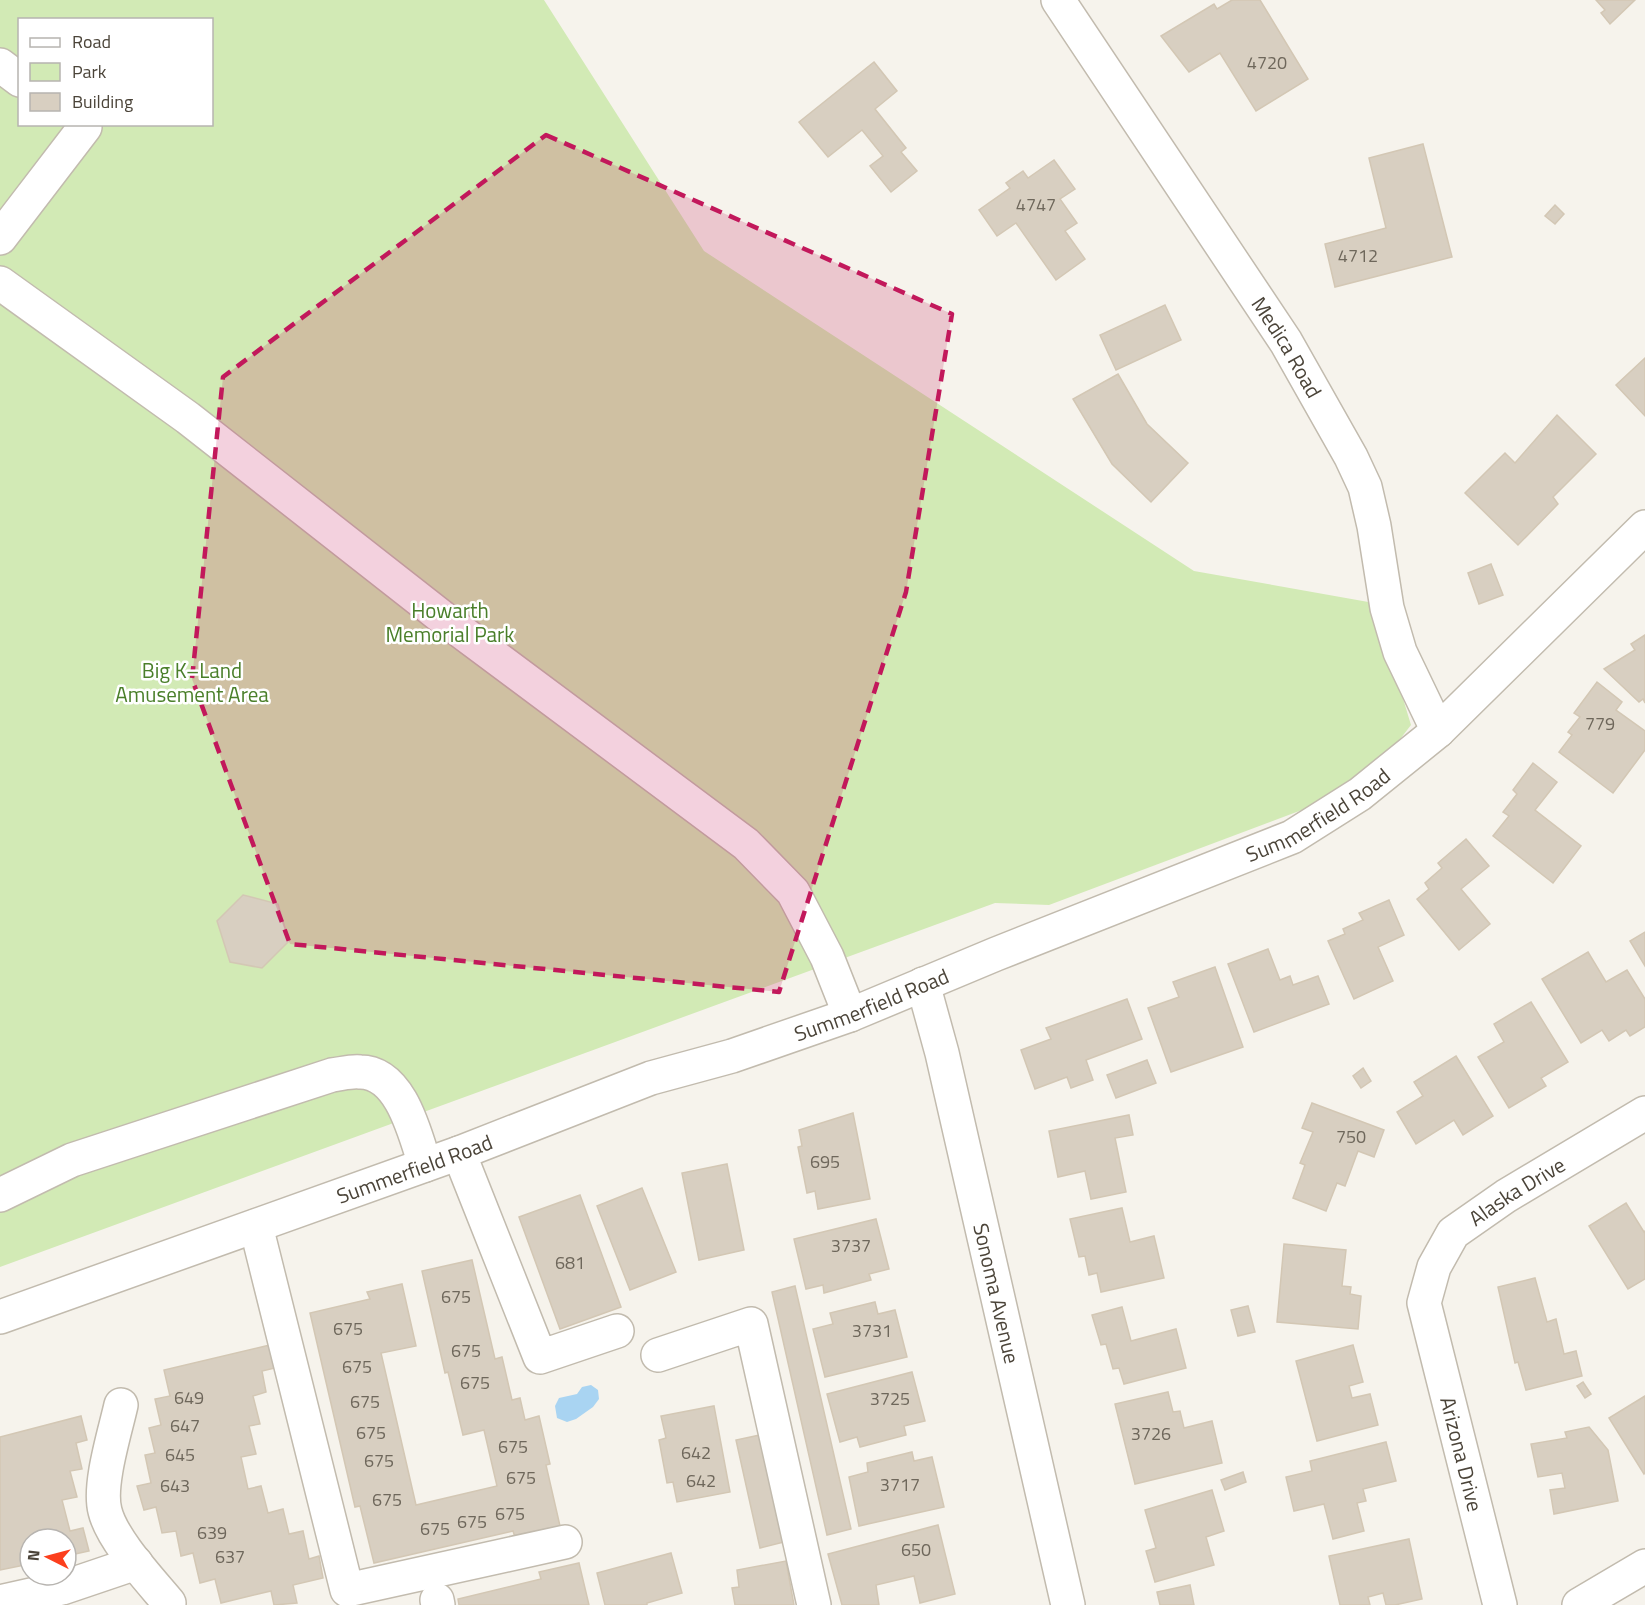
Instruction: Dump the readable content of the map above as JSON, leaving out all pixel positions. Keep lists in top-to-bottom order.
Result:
{
  "streets": {
    "street": [
      "Medica Road",
      "Summerfield Road",
      "Alaska Drive",
      "Sonoma Avenue",
      "Arizona Drive"
    ]
  },
  "crossings": [
    ["Medica Road", "Summerfield Road"],
    ["Summerfield Road", "Sonoma Avenue"],
    ["Alaska Drive", "Arizona Drive"]
  ],
  "parks": ["Howarth Memorial Park", "Big K–Land Amusement Area"],
  "house_numbers": [
    "4720",
    "4747",
    "4712",
    "779",
    "750",
    "695",
    "3737",
    "681",
    "675",
    "675",
    "3731",
    "675",
    "675",
    "675",
    "649",
    "3725",
    "675",
    "647",
    "675",
    "3726",
    "675",
    "642",
    "645",
    "675",
    "675",
    "642",
    "3717",
    "643",
    "675",
    "675",
    "675",
    "675",
    "639",
    "650",
    "637"
  ],
  "legend": ["Road", "Park", "Building"],
  "north": "left"
}
